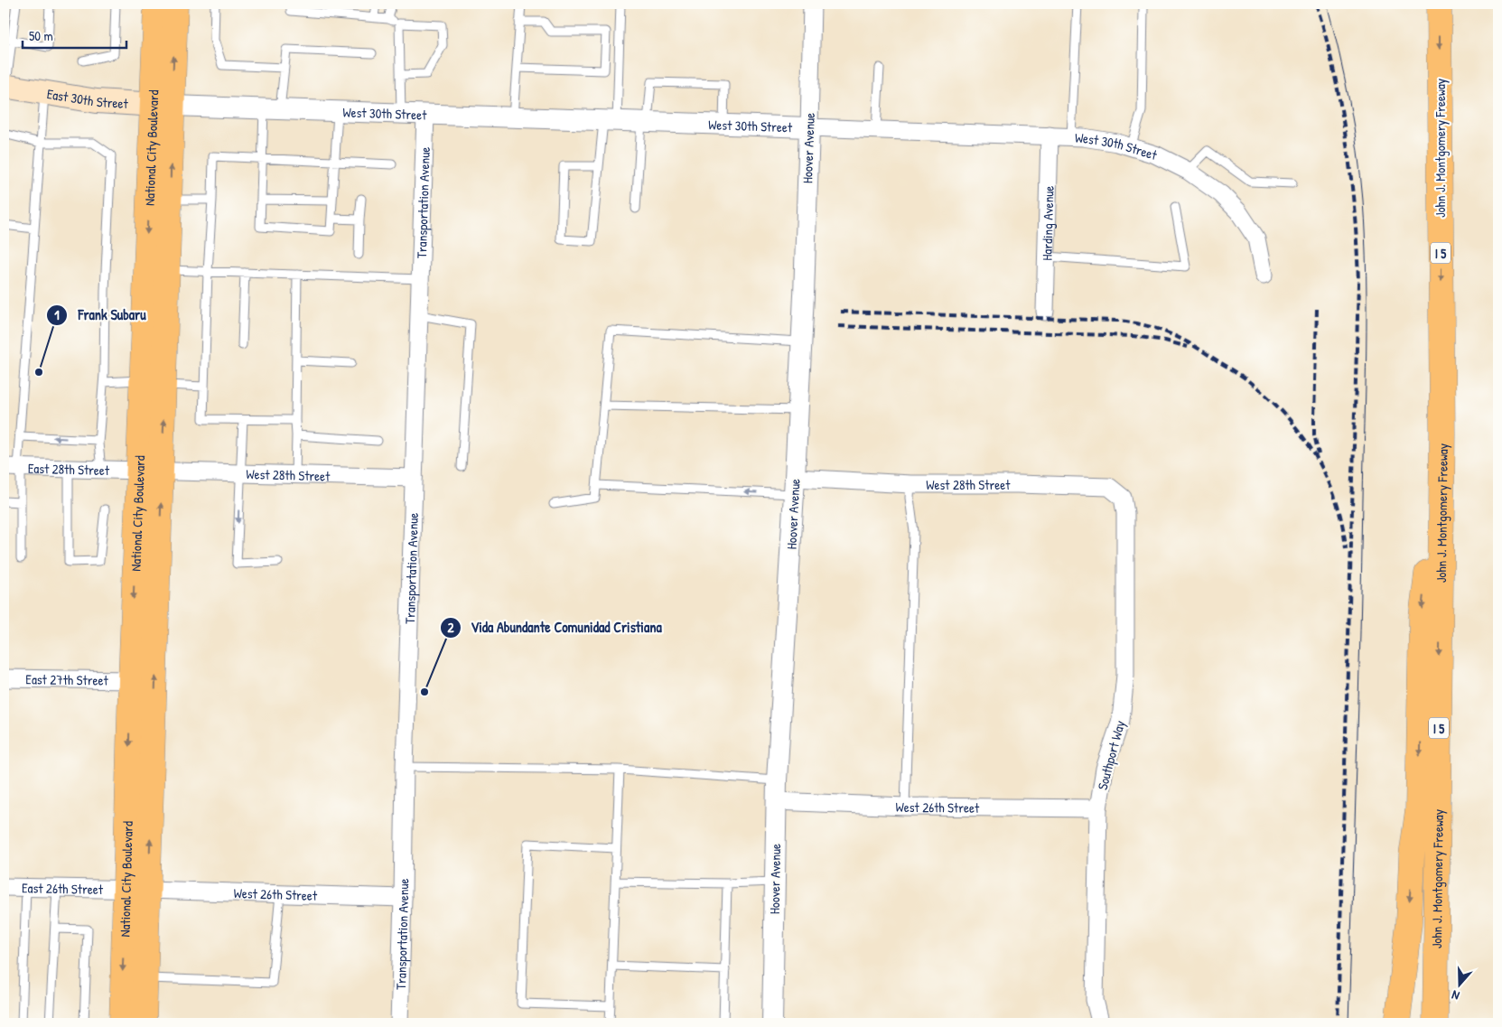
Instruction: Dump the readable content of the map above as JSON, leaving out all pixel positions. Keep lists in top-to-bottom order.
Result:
{
  "streets": {
    "main road": [
      "East 30th Street",
      "National City Boulevard",
      "John J. Montgomery Freeway",
      "I 5"
    ],
    "street": [
      "West 30th Street",
      "Hoover Avenue",
      "Transportation Avenue",
      "Harding Avenue",
      "East 28th Street",
      "West 28th Street",
      "East 27th Street",
      "Southport Way",
      "West 26th Street",
      "East 26th Street"
    ]
  },
  "crossings": [
    ["East 30th Street", "West 30th Street"],
    ["East 30th Street", "National City Boulevard"],
    ["West 30th Street", "National City Boulevard"],
    ["West 30th Street", "Hoover Avenue"],
    ["West 30th Street", "Transportation Avenue"],
    ["West 30th Street", "Harding Avenue"],
    ["National City Boulevard", "East 28th Street"],
    ["National City Boulevard", "West 28th Street"],
    ["National City Boulevard", "East 27th Street"],
    ["National City Boulevard", "West 26th Street"],
    ["National City Boulevard", "East 26th Street"],
    ["Hoover Avenue", "West 28th Street"],
    ["Hoover Avenue", "West 26th Street"],
    ["Transportation Avenue", "West 28th Street"],
    ["Transportation Avenue", "West 26th Street"],
    ["East 28th Street", "West 28th Street"],
    ["West 28th Street", "Southport Way"],
    ["Southport Way", "West 26th Street"],
    ["West 26th Street", "East 26th Street"]
  ],
  "places": ["Frank Subaru", "Vida Abundante Comunidad Cristiana"],
  "scale_bar": "50 m",
  "north": "bottom"
}
